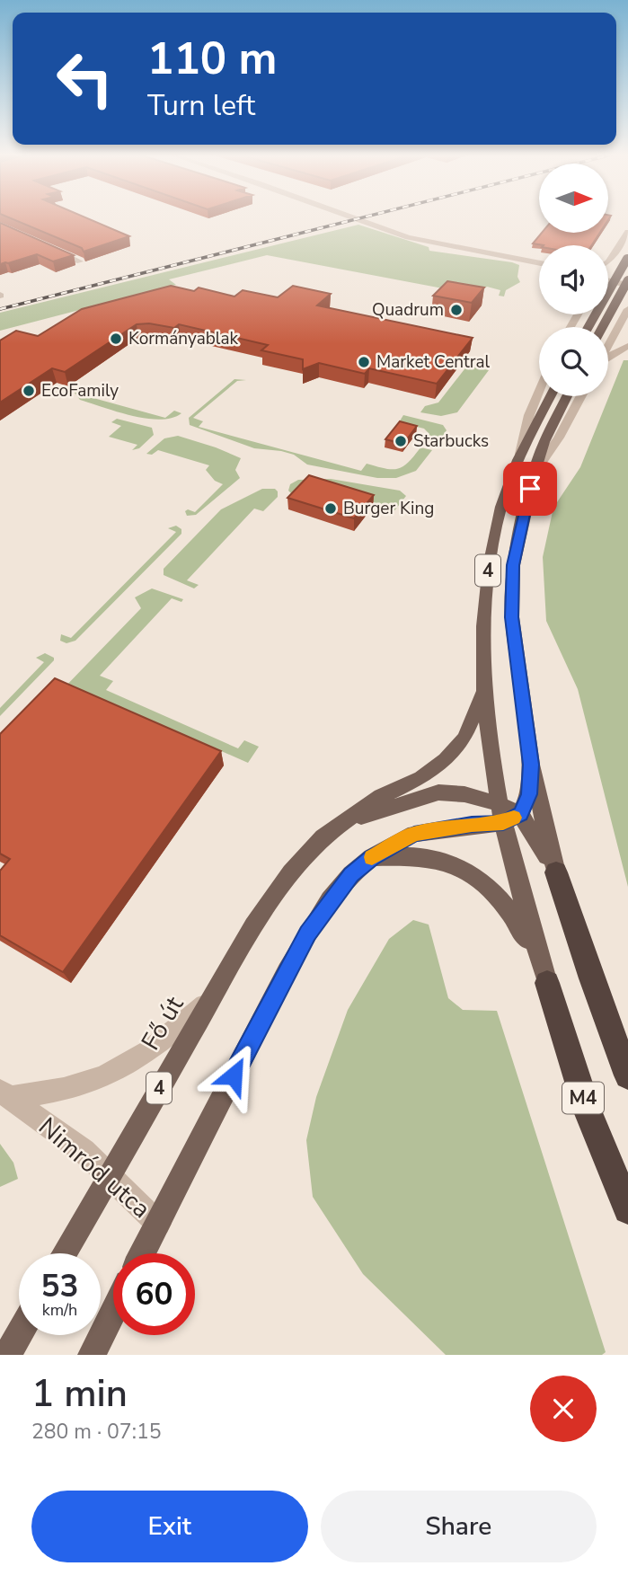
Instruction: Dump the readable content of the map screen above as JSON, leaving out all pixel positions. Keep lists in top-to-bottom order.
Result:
{
  "streets": {
    "highway": ["M4"],
    "main road": ["4", "Fő út"],
    "street": ["Nimród utca"]
  },
  "crossings": [
    ["4", "Fő út"],
    ["Fő út", "Nimród utca"]
  ],
  "places": [
    "Quadrum",
    "Kormányablak",
    "Market Central",
    "EcoFamily",
    "Starbucks",
    "Burger King"
  ],
  "north": "right",
  "page": {
    "turn": ["110 m", "Turn left"],
    "speed": "53 km/h",
    "limit": "60",
    "heading": ["1 min", "280 m · 07:15"],
    "buttons": ["Exit", "Share"]
  }
}
